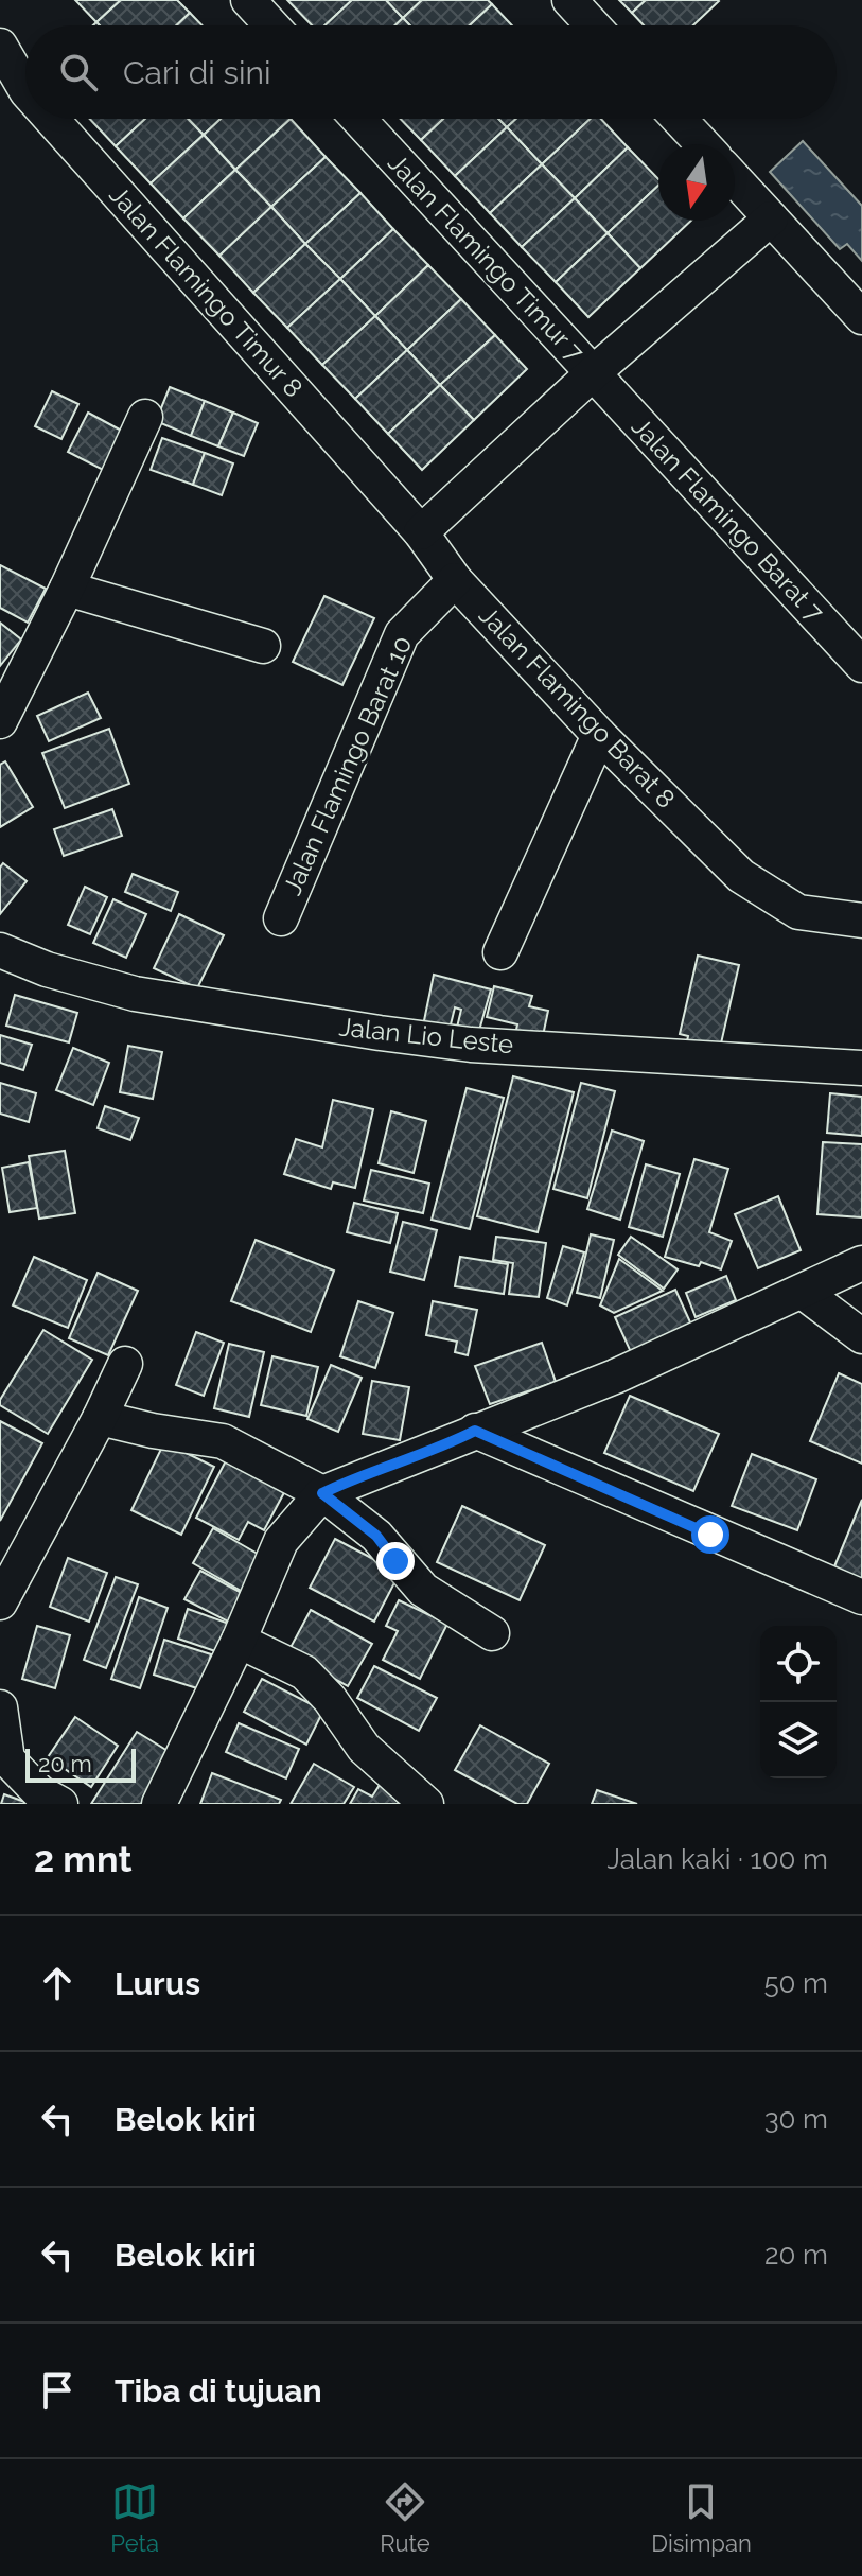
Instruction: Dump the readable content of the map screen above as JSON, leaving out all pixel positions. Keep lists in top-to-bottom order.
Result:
{
  "streets": {
    "street": [
      "Jalan Flamingo Timur 7",
      "Jalan Flamingo Timur 8",
      "Jalan Flamingo Barat 7",
      "Jalan Flamingo Barat 8",
      "Jalan Flamingo Barat 10",
      "Jalan Lio Leste"
    ]
  },
  "crossings": [
    ["Jalan Flamingo Timur 7", "Jalan Flamingo Barat 7"],
    ["Jalan Flamingo Timur 8", "Jalan Flamingo Barat 8"],
    ["Jalan Flamingo Barat 8", "Jalan Flamingo Barat 10"]
  ],
  "scale_bar": "20 m",
  "north": "bottom",
  "page": {
    "search": "Cari di sini",
    "scale": "20 m",
    "heading": ["2 mnt", "Jalan kaki · 100 m"],
    "list": [
      ["Lurus", "50 m"],
      ["Belok kiri", "30 m"],
      ["Belok kiri", "20 m"],
      "Tiba di tujuan"
    ],
    "nav": ["Peta", "Rute", "Disimpan"]
  }
}
